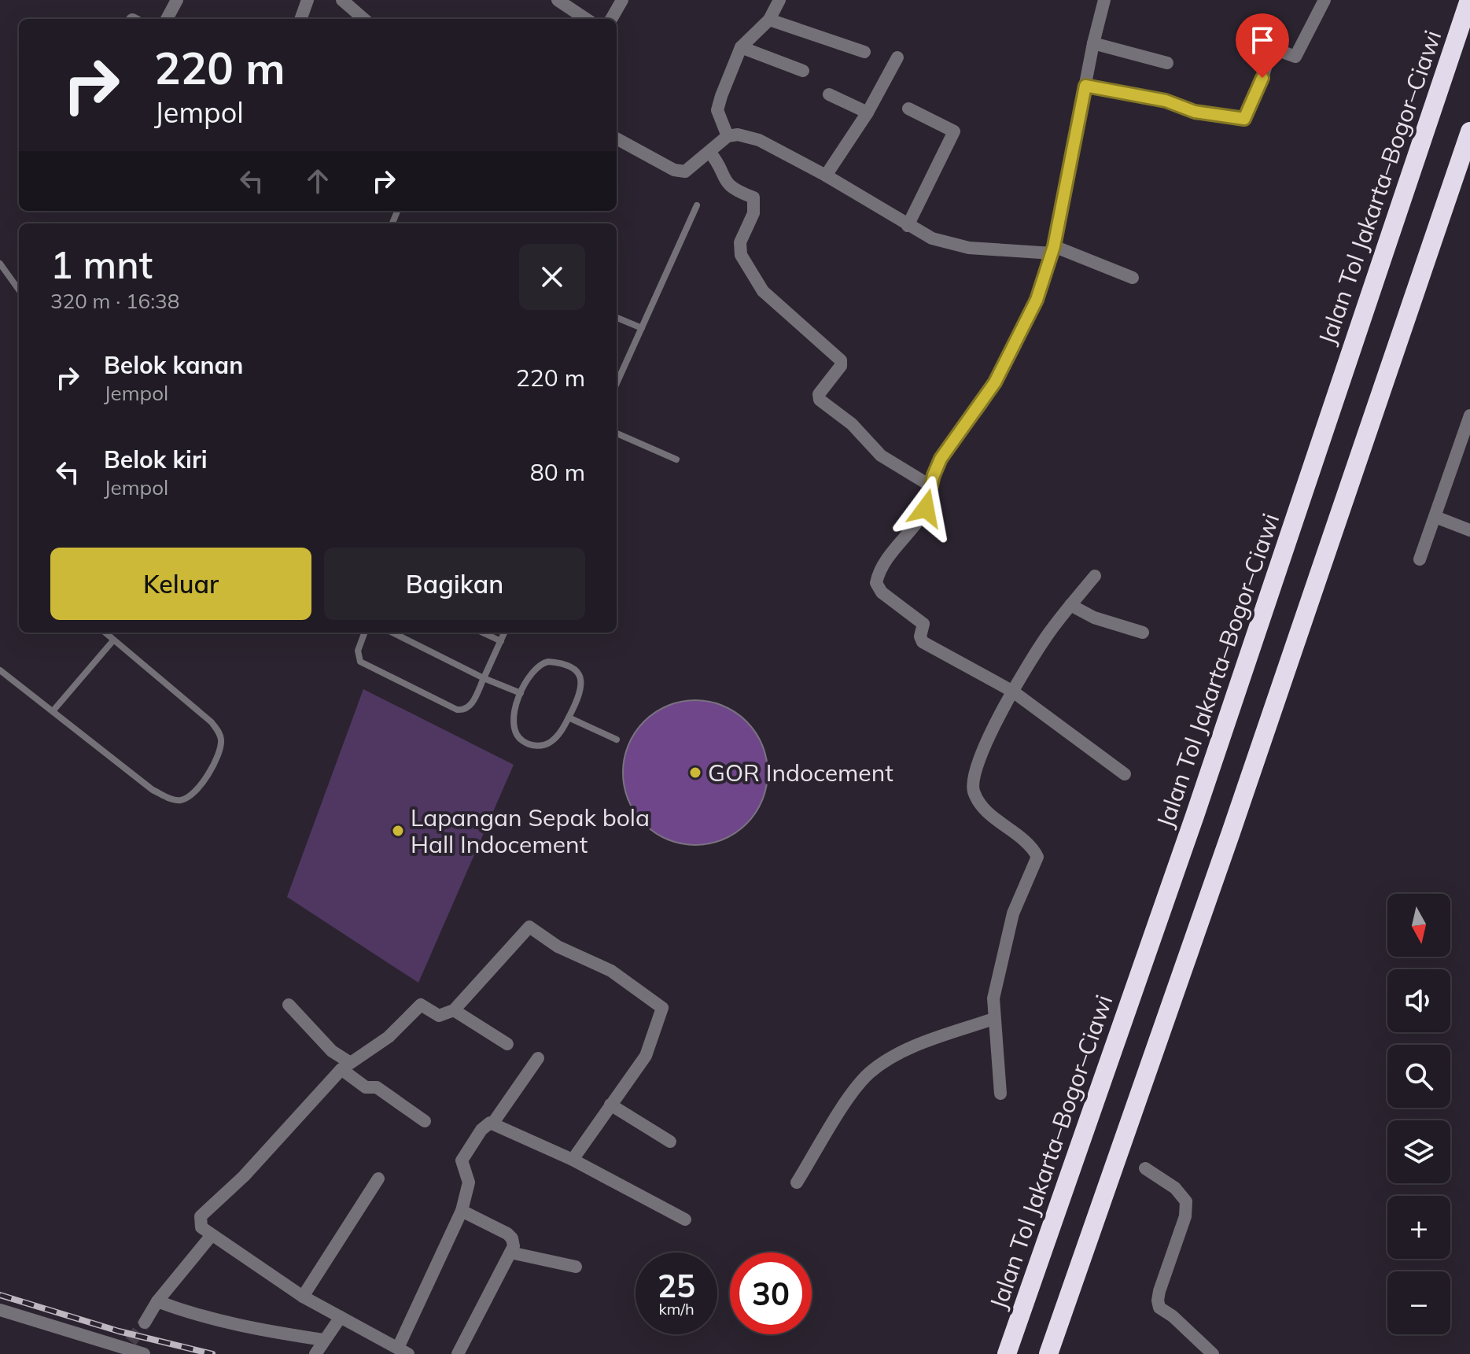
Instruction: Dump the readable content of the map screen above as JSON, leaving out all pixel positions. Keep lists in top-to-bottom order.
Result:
{
  "streets": {
    "highway": ["Jalan Tol Jakarta–Bogor–Ciawi"]
  },
  "places": ["GOR Indocement", "Lapangan Sepak bola Hall Indocement"],
  "north": "bottom",
  "page": {
    "turn": ["220 m", "Jempol"],
    "heading": ["1 mnt", "320 m · 16:38"],
    "list": [
      {
        "name": "Belok kanan",
        "note": "Jempol",
        "value": "220 m"
      },
      {
        "name": "Belok kiri",
        "note": "Jempol",
        "value": "80 m"
      }
    ],
    "buttons": ["Keluar", "Bagikan"],
    "map_buttons": ["+", "−"],
    "speed": "25 km/h",
    "limit": "30"
  }
}
